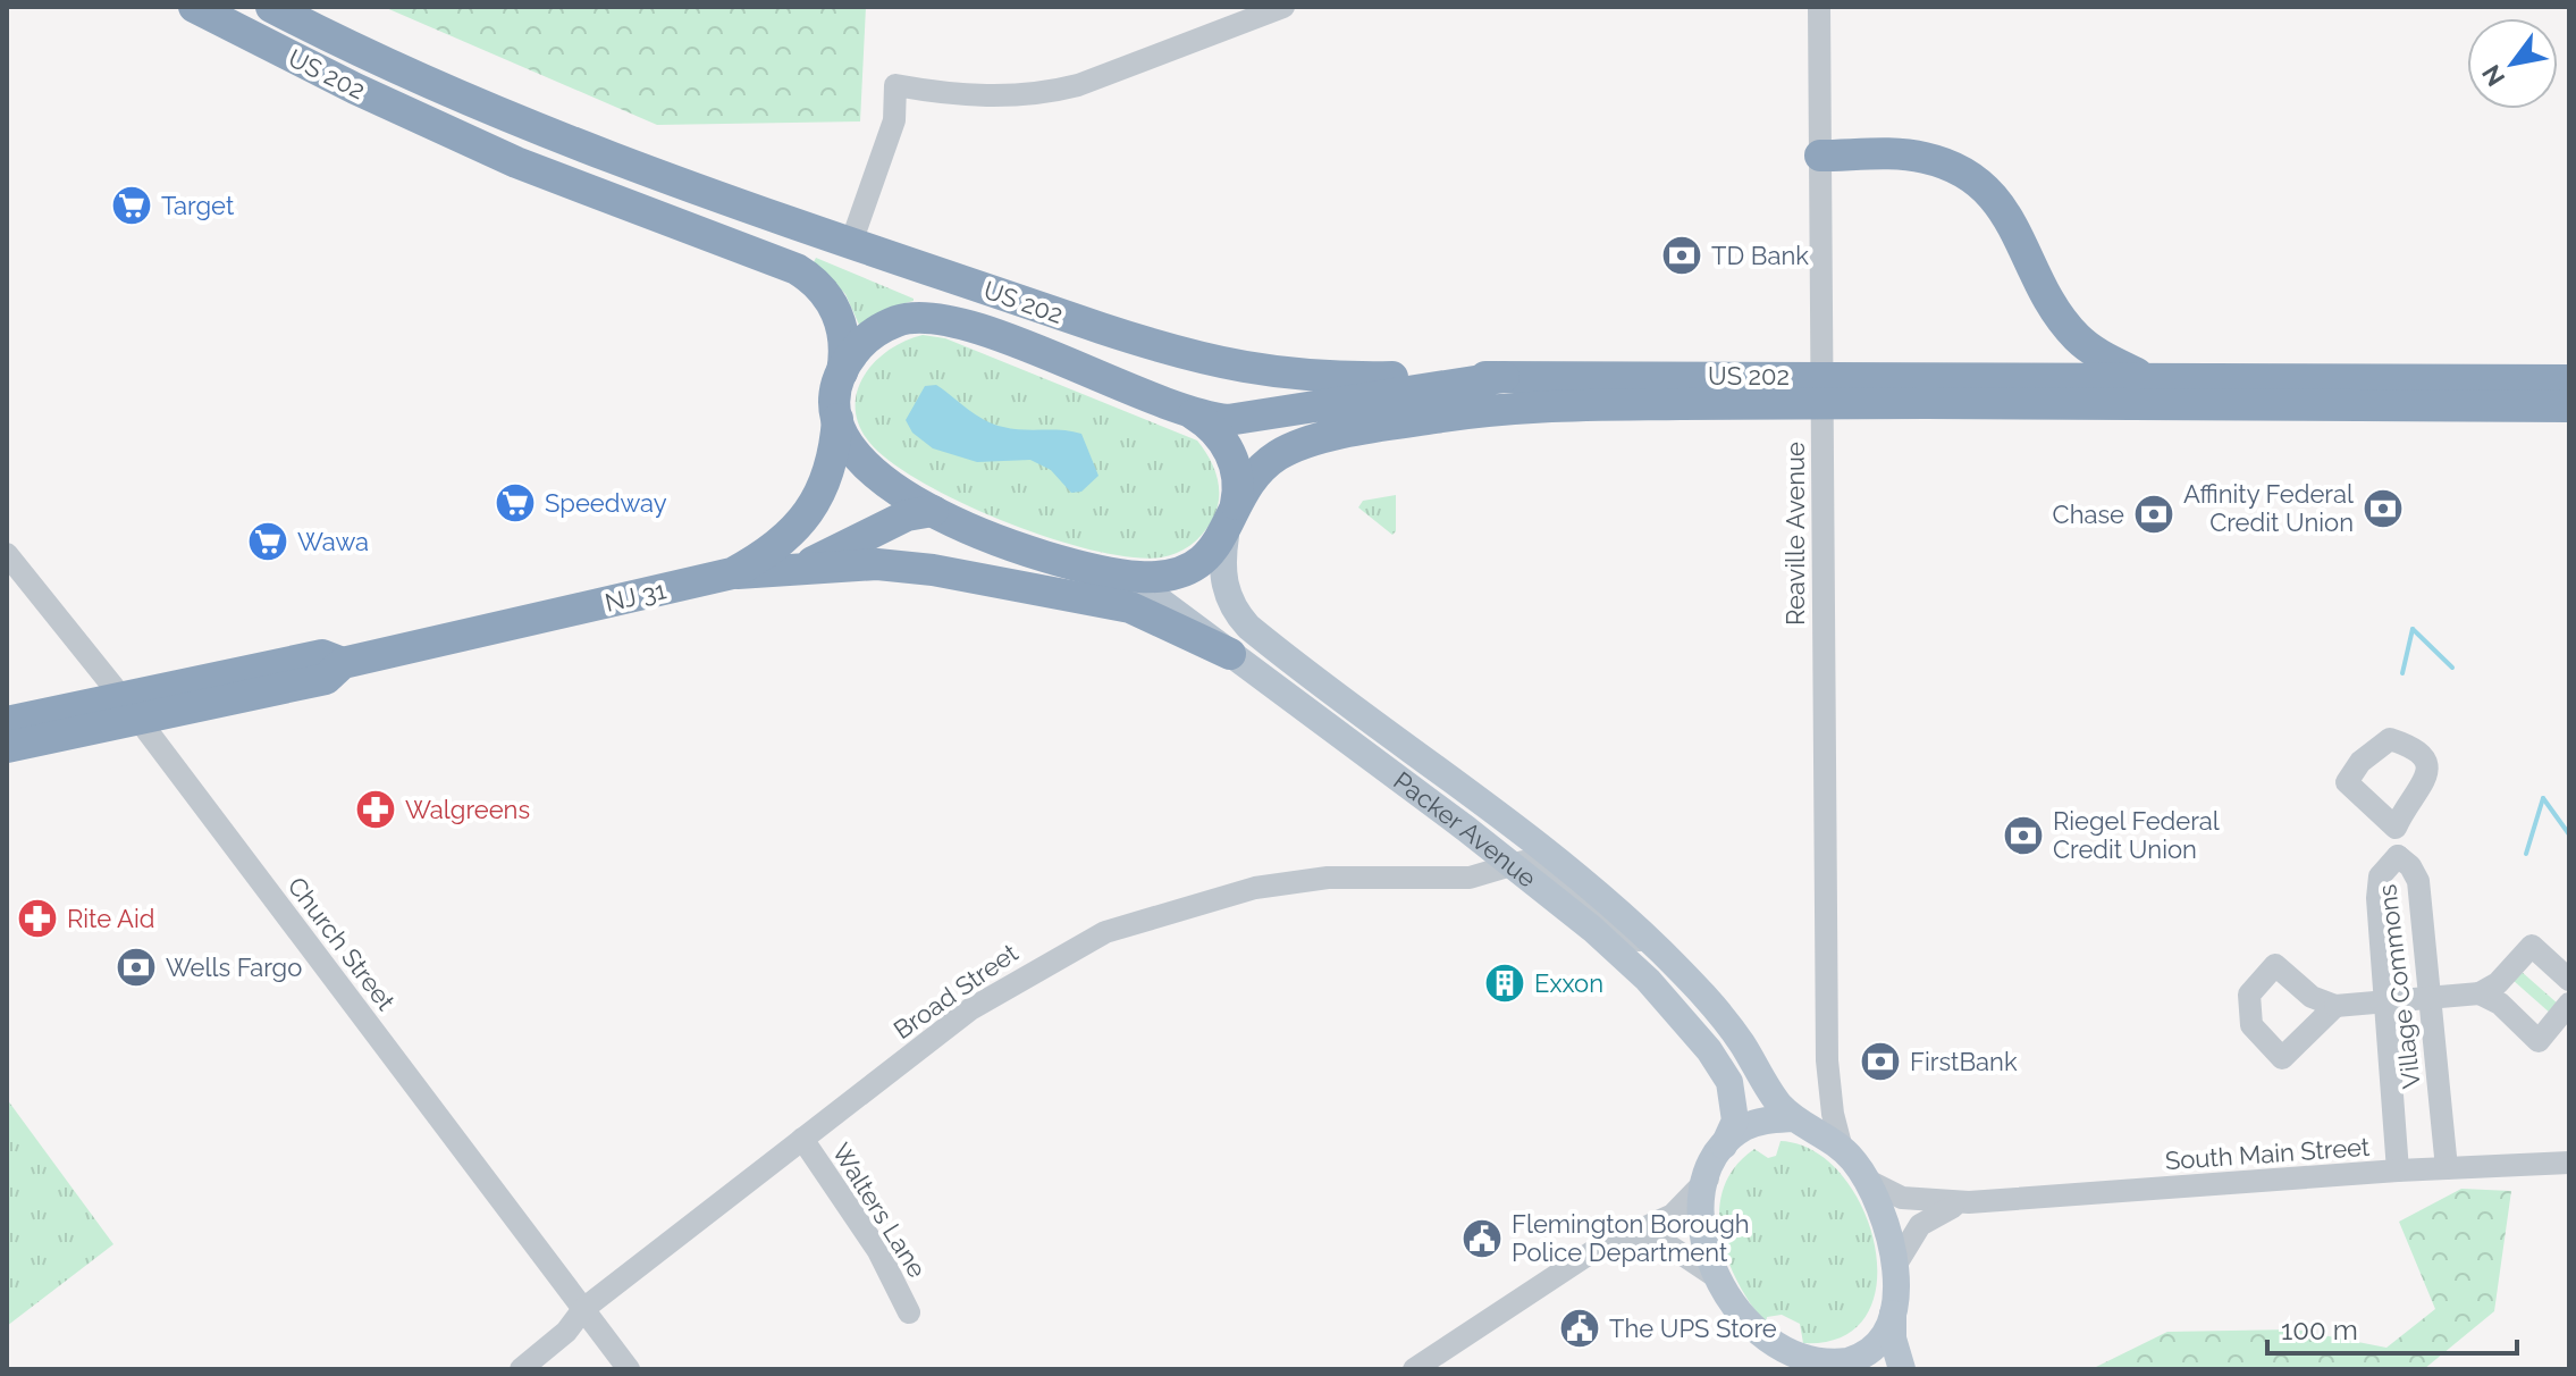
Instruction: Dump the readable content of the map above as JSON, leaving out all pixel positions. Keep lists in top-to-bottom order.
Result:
{
  "streets": {
    "highway": ["US 202", "NJ 31"],
    "main road": ["Packer Avenue"],
    "street": [
      "Reaville Avenue",
      "Church Street",
      "Village Commons",
      "Broad Street",
      "South Main Street",
      "Walters Lane"
    ]
  },
  "crossings": [
    ["US 202", "Reaville Avenue"],
    ["US 202", "NJ 31"],
    ["US 202", "Packer Avenue"],
    ["Reaville Avenue", "Packer Avenue"],
    ["Reaville Avenue", "South Main Street"],
    ["NJ 31", "Church Street"],
    ["Packer Avenue", "Broad Street"],
    ["Packer Avenue", "South Main Street"],
    ["Church Street", "Broad Street"],
    ["Village Commons", "South Main Street"],
    ["Broad Street", "Walters Lane"]
  ],
  "places": {
    "supermarket": ["Target", "Speedway", "Wawa"],
    "bank": [
      "TD Bank",
      "Affinity Federal Credit Union",
      "Chase",
      "Riegel Federal Credit Union",
      "Wells Fargo",
      "FirstBank"
    ],
    "pharmacy": ["Walgreens", "Rite Aid"],
    "building": ["Exxon"],
    "public building": ["Flemington Borough Police Department", "The UPS Store"]
  },
  "scale_bar": "100 m",
  "north": "bottom left"
}
